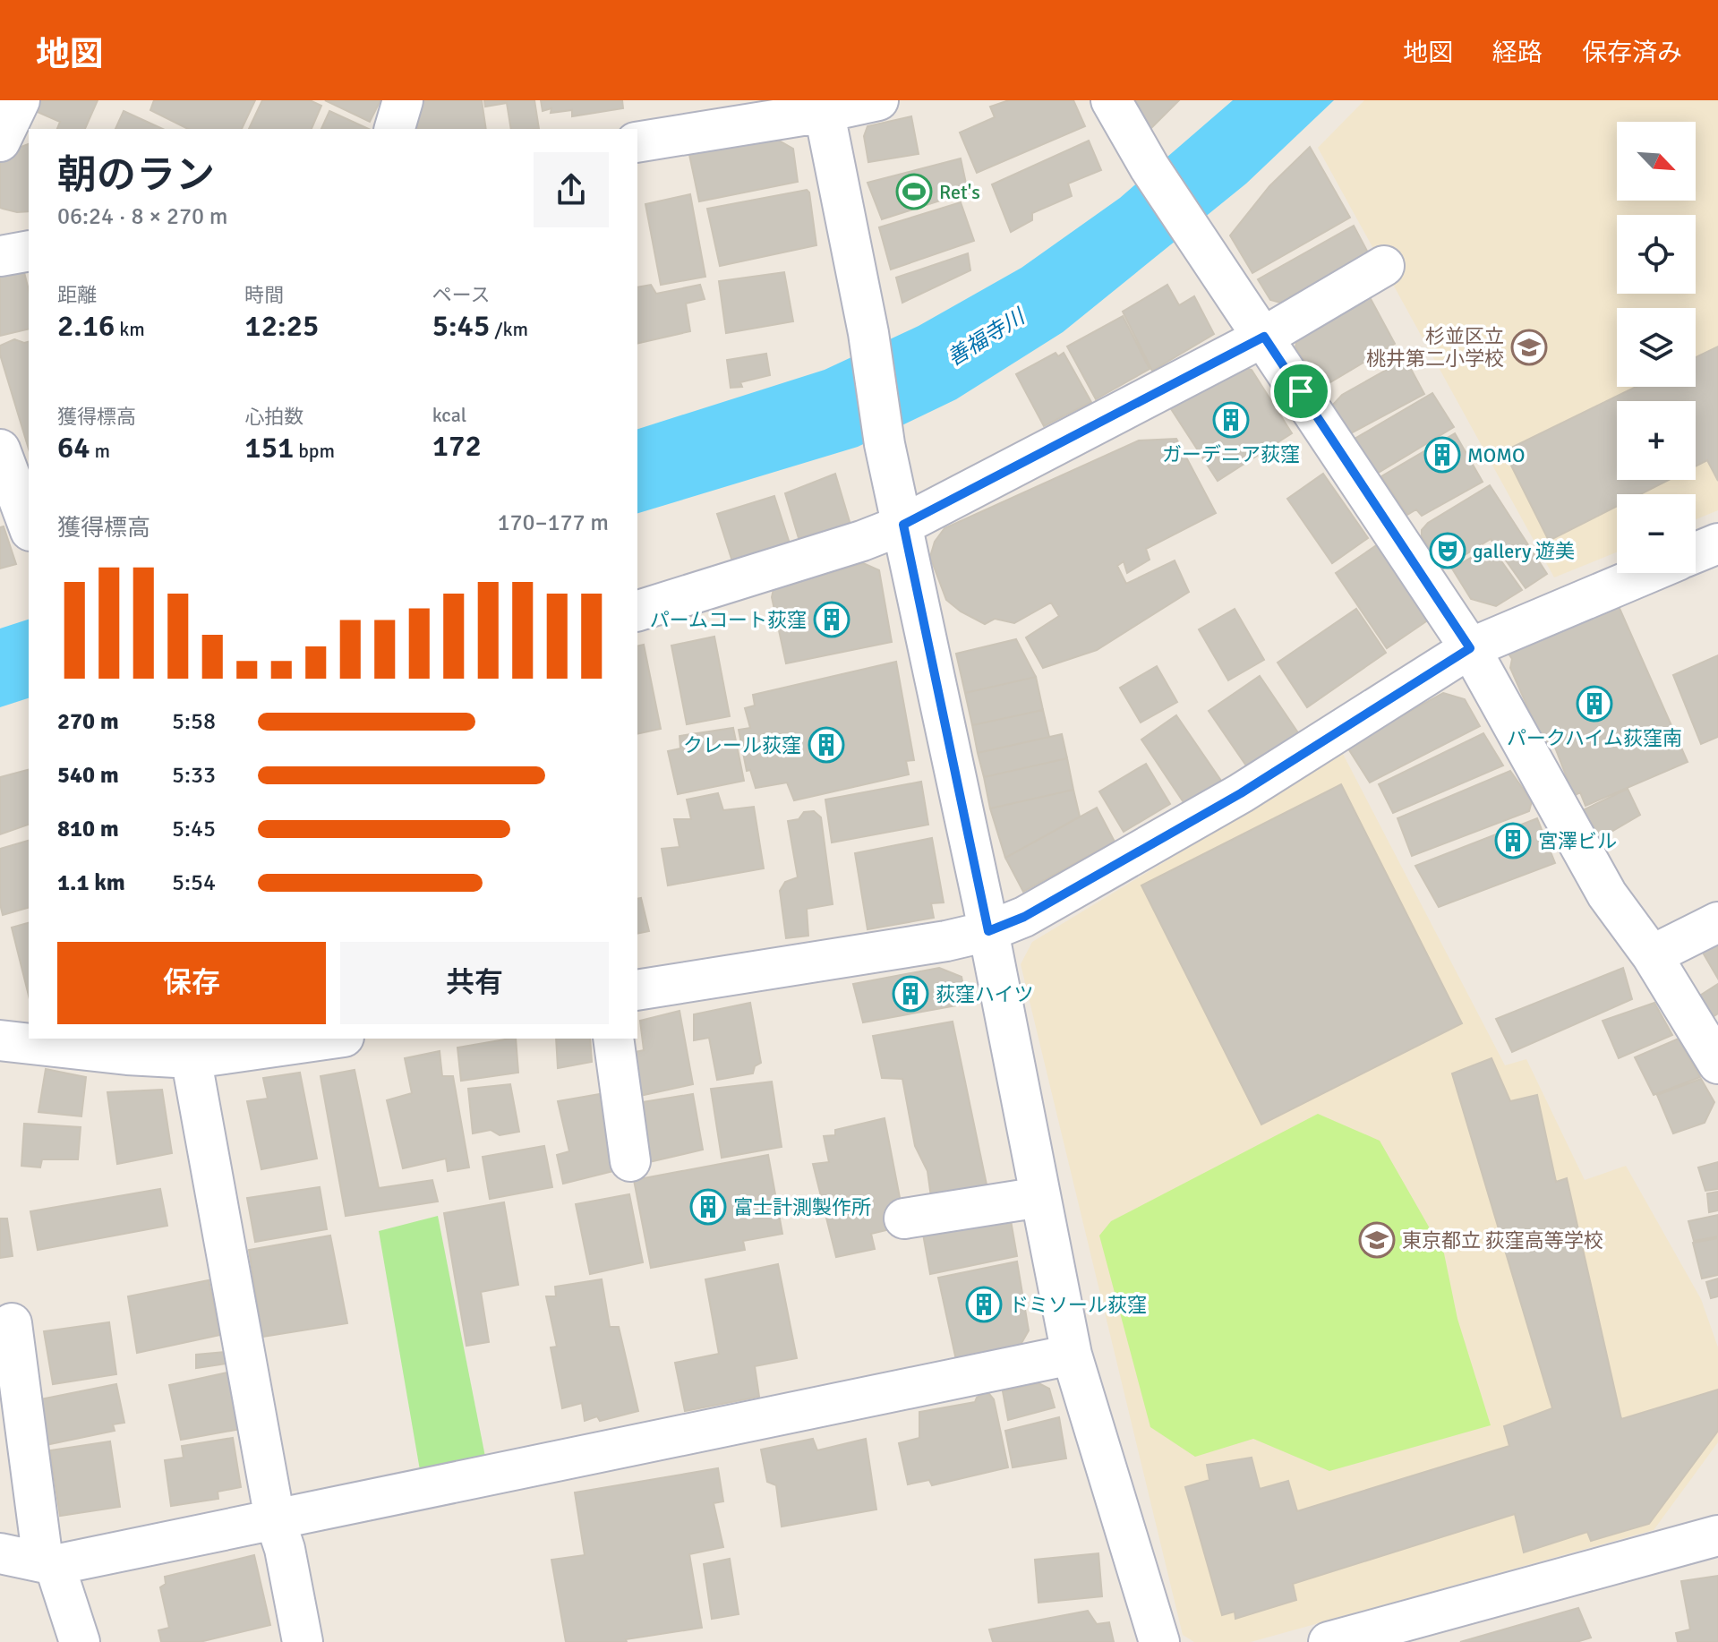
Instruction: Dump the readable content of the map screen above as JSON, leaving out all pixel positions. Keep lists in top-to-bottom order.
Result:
{
  "water": ["善福寺川"],
  "places": {
    "sports": ["Ret's"],
    "school or university": ["杉並区立 桃井第二小学校", "東京都立 荻窪高等学校"],
    "building": [
      "ガーデニア荻窪",
      "MOMO",
      "パームコート荻窪",
      "パークハイム荻窪南",
      "クレール荻窪",
      "宮澤ビル",
      "荻窪ハイツ",
      "富士計測製作所",
      "ドミソール荻窪"
    ],
    "theatre": ["gallery 遊美"]
  },
  "north": "bottom right",
  "page": {
    "header": "地図",
    "nav": ["地図", "経路", "保存済み"],
    "map_buttons": ["+", "−"],
    "heading": ["朝のラン", "06:24 · 8 × 270 m"],
    "stats": [
      ["距離", "2.16 km"],
      ["時間", "12:25"],
      ["ペース", "5:45 /km"],
      ["獲得標高", "64 m"],
      ["心拍数", "151 bpm"],
      ["kcal", "172"]
    ],
    "chart": ["獲得標高", "170–177 m"],
    "list": [
      {
        "name": "270 m",
        "note": "5:58"
      },
      {
        "name": "540 m",
        "note": "5:33"
      },
      {
        "name": "810 m",
        "note": "5:45"
      },
      {
        "name": "1.1 km",
        "note": "5:54"
      }
    ],
    "buttons": ["保存", "共有"]
  }
}
